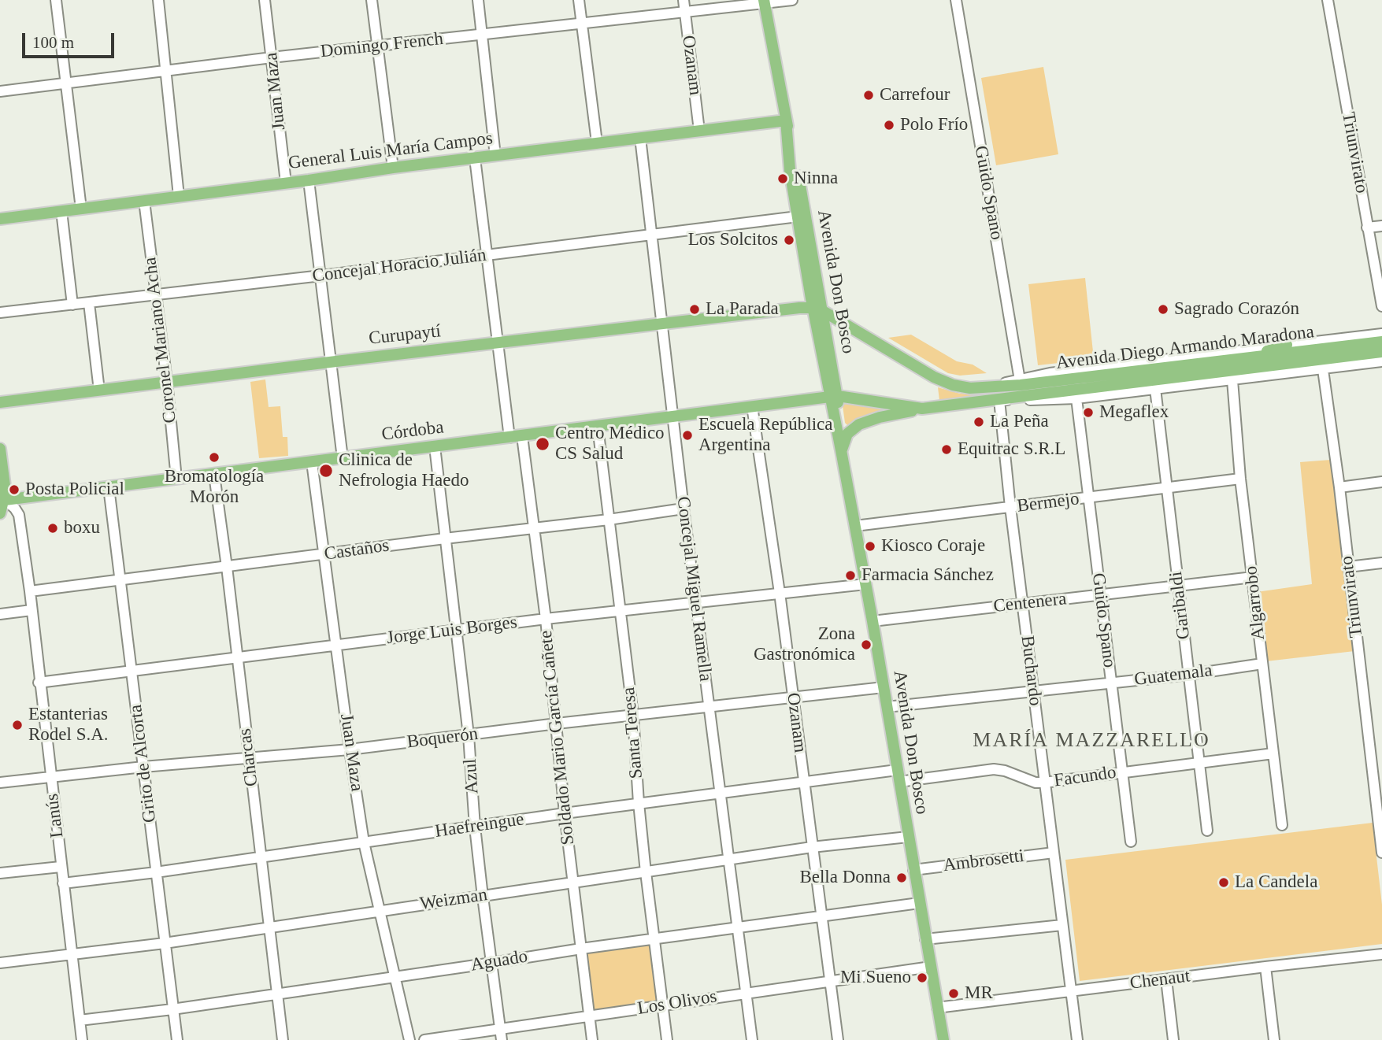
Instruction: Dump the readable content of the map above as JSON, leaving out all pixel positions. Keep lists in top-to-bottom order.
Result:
{
  "streets": {
    "main road": [
      "General Luis María Campos",
      "Avenida Don Bosco",
      "Curupaytí",
      "Avenida Diego Armando Maradona",
      "Córdoba"
    ],
    "street": [
      "Domingo French",
      "Ozanam",
      "Juan Maza",
      "Triunvirato",
      "Guido Spano",
      "Concejal Horacio Julián",
      "Coronel Mariano Acha",
      "Bermejo",
      "Castaños",
      "Concejal Miguel Ramella",
      "Centenera",
      "Algarrobo",
      "Garibaldi",
      "Jorge Luis Borges",
      "Buchardo",
      "Guatemala",
      "Santa Teresa",
      "Soldado Mario García Cañete",
      "Boquerón",
      "Charcas",
      "Grito de Alcorta",
      "Azul",
      "Facundo",
      "Lanús",
      "Haefreingue",
      "Ambrosetti",
      "Weizman",
      "Aguado",
      "Chenaut",
      "Los Olivos"
    ]
  },
  "crossings": [
    ["Domingo French", "Ozanam"],
    ["Domingo French", "Juan Maza"],
    ["Domingo French", "Avenida Don Bosco"],
    ["Ozanam", "General Luis María Campos"],
    ["Ozanam", "Córdoba"],
    ["Ozanam", "Jorge Luis Borges"],
    ["Ozanam", "Boquerón"],
    ["Ozanam", "Haefreingue"],
    ["Ozanam", "Weizman"],
    ["Ozanam", "Aguado"],
    ["Ozanam", "Los Olivos"],
    ["Juan Maza", "General Luis María Campos"],
    ["Juan Maza", "Córdoba"],
    ["Juan Maza", "Castaños"],
    ["Juan Maza", "Jorge Luis Borges"],
    ["Juan Maza", "Boquerón"],
    ["Juan Maza", "Haefreingue"],
    ["Juan Maza", "Weizman"],
    ["Juan Maza", "Aguado"],
    ["General Luis María Campos", "Avenida Don Bosco"],
    ["General Luis María Campos", "Coronel Mariano Acha"],
    ["General Luis María Campos", "Concejal Miguel Ramella"],
    ["Triunvirato", "Avenida Diego Armando Maradona"],
    ["Guido Spano", "Avenida Diego Armando Maradona"],
    ["Guido Spano", "Bermejo"],
    ["Guido Spano", "Centenera"],
    ["Guido Spano", "Guatemala"],
    ["Guido Spano", "Facundo"],
    ["Concejal Horacio Julián", "Avenida Don Bosco"],
    ["Concejal Horacio Julián", "Coronel Mariano Acha"],
    ["Concejal Horacio Julián", "Concejal Miguel Ramella"],
    ["Avenida Don Bosco", "Curupaytí"],
    ["Avenida Don Bosco", "Avenida Diego Armando Maradona"],
    ["Avenida Don Bosco", "Córdoba"],
    ["Avenida Don Bosco", "Bermejo"],
    ["Avenida Don Bosco", "Centenera"],
    ["Avenida Don Bosco", "Jorge Luis Borges"],
    ["Avenida Don Bosco", "Guatemala"],
    ["Avenida Don Bosco", "Boquerón"],
    ["Avenida Don Bosco", "Facundo"],
    ["Avenida Don Bosco", "Haefreingue"],
    ["Avenida Don Bosco", "Ambrosetti"],
    ["Avenida Don Bosco", "Weizman"],
    ["Avenida Don Bosco", "Aguado"],
    ["Avenida Don Bosco", "Chenaut"],
    ["Avenida Don Bosco", "Los Olivos"],
    ["Curupaytí", "Coronel Mariano Acha"],
    ["Curupaytí", "Avenida Diego Armando Maradona"],
    ["Curupaytí", "Concejal Miguel Ramella"],
    ["Coronel Mariano Acha", "Córdoba"],
    ["Avenida Diego Armando Maradona", "Córdoba"],
    ["Avenida Diego Armando Maradona", "Algarrobo"],
    ["Avenida Diego Armando Maradona", "Garibaldi"],
    ["Avenida Diego Armando Maradona", "Buchardo"],
    ["Córdoba", "Concejal Miguel Ramella"],
    ["Córdoba", "Santa Teresa"],
    ["Córdoba", "Soldado Mario García Cañete"],
    ["Córdoba", "Charcas"],
    ["Córdoba", "Grito de Alcorta"],
    ["Córdoba", "Azul"],
    ["Córdoba", "Lanús"],
    ["Bermejo", "Algarrobo"],
    ["Bermejo", "Garibaldi"],
    ["Bermejo", "Buchardo"],
    ["Castaños", "Concejal Miguel Ramella"],
    ["Castaños", "Santa Teresa"],
    ["Castaños", "Soldado Mario García Cañete"],
    ["Castaños", "Charcas"],
    ["Castaños", "Grito de Alcorta"],
    ["Castaños", "Azul"],
    ["Castaños", "Lanús"],
    ["Concejal Miguel Ramella", "Jorge Luis Borges"],
    ["Concejal Miguel Ramella", "Boquerón"],
    ["Concejal Miguel Ramella", "Haefreingue"],
    ["Concejal Miguel Ramella", "Weizman"],
    ["Concejal Miguel Ramella", "Aguado"],
    ["Concejal Miguel Ramella", "Los Olivos"],
    ["Centenera", "Algarrobo"],
    ["Centenera", "Garibaldi"],
    ["Centenera", "Buchardo"],
    ["Algarrobo", "Guatemala"],
    ["Algarrobo", "Facundo"],
    ["Garibaldi", "Guatemala"],
    ["Garibaldi", "Facundo"],
    ["Jorge Luis Borges", "Santa Teresa"],
    ["Jorge Luis Borges", "Soldado Mario García Cañete"],
    ["Jorge Luis Borges", "Charcas"],
    ["Jorge Luis Borges", "Grito de Alcorta"],
    ["Jorge Luis Borges", "Azul"],
    ["Jorge Luis Borges", "Lanús"],
    ["Buchardo", "Guatemala"],
    ["Buchardo", "Facundo"],
    ["Buchardo", "Ambrosetti"],
    ["Buchardo", "Chenaut"],
    ["Santa Teresa", "Boquerón"],
    ["Santa Teresa", "Haefreingue"],
    ["Santa Teresa", "Weizman"],
    ["Santa Teresa", "Aguado"],
    ["Santa Teresa", "Los Olivos"],
    ["Soldado Mario García Cañete", "Boquerón"],
    ["Soldado Mario García Cañete", "Haefreingue"],
    ["Soldado Mario García Cañete", "Weizman"],
    ["Soldado Mario García Cañete", "Aguado"],
    ["Soldado Mario García Cañete", "Los Olivos"],
    ["Boquerón", "Charcas"],
    ["Boquerón", "Grito de Alcorta"],
    ["Boquerón", "Azul"],
    ["Boquerón", "Lanús"],
    ["Charcas", "Haefreingue"],
    ["Charcas", "Weizman"],
    ["Charcas", "Aguado"],
    ["Grito de Alcorta", "Haefreingue"],
    ["Grito de Alcorta", "Weizman"],
    ["Grito de Alcorta", "Aguado"],
    ["Azul", "Haefreingue"],
    ["Azul", "Weizman"],
    ["Azul", "Aguado"],
    ["Azul", "Los Olivos"],
    ["Facundo", "Haefreingue"],
    ["Lanús", "Haefreingue"],
    ["Lanús", "Weizman"],
    ["Lanús", "Aguado"]
  ],
  "districts": ["MARÍA MAZZARELLO"],
  "places": [
    "Carrefour",
    "Polo Frío",
    "Ninna",
    "Los Solcitos",
    "La Parada",
    "Sagrado Corazón",
    "Megaflex",
    "La Peña",
    "Escuela República Argentina",
    "Centro Médico CS Salud",
    "Equitrac S.R.L",
    "Bromatología Morón",
    "Clinica de Nefrologia Haedo",
    "Posta Policial",
    "boxu",
    "Kiosco Coraje",
    "Farmacia Sánchez",
    "Zona Gastronómica",
    "Estanterias Rodel S.A.",
    "Bella Donna",
    "La Candela",
    "Mi Sueno",
    "MR"
  ],
  "scale_bar": "100 m"
}
